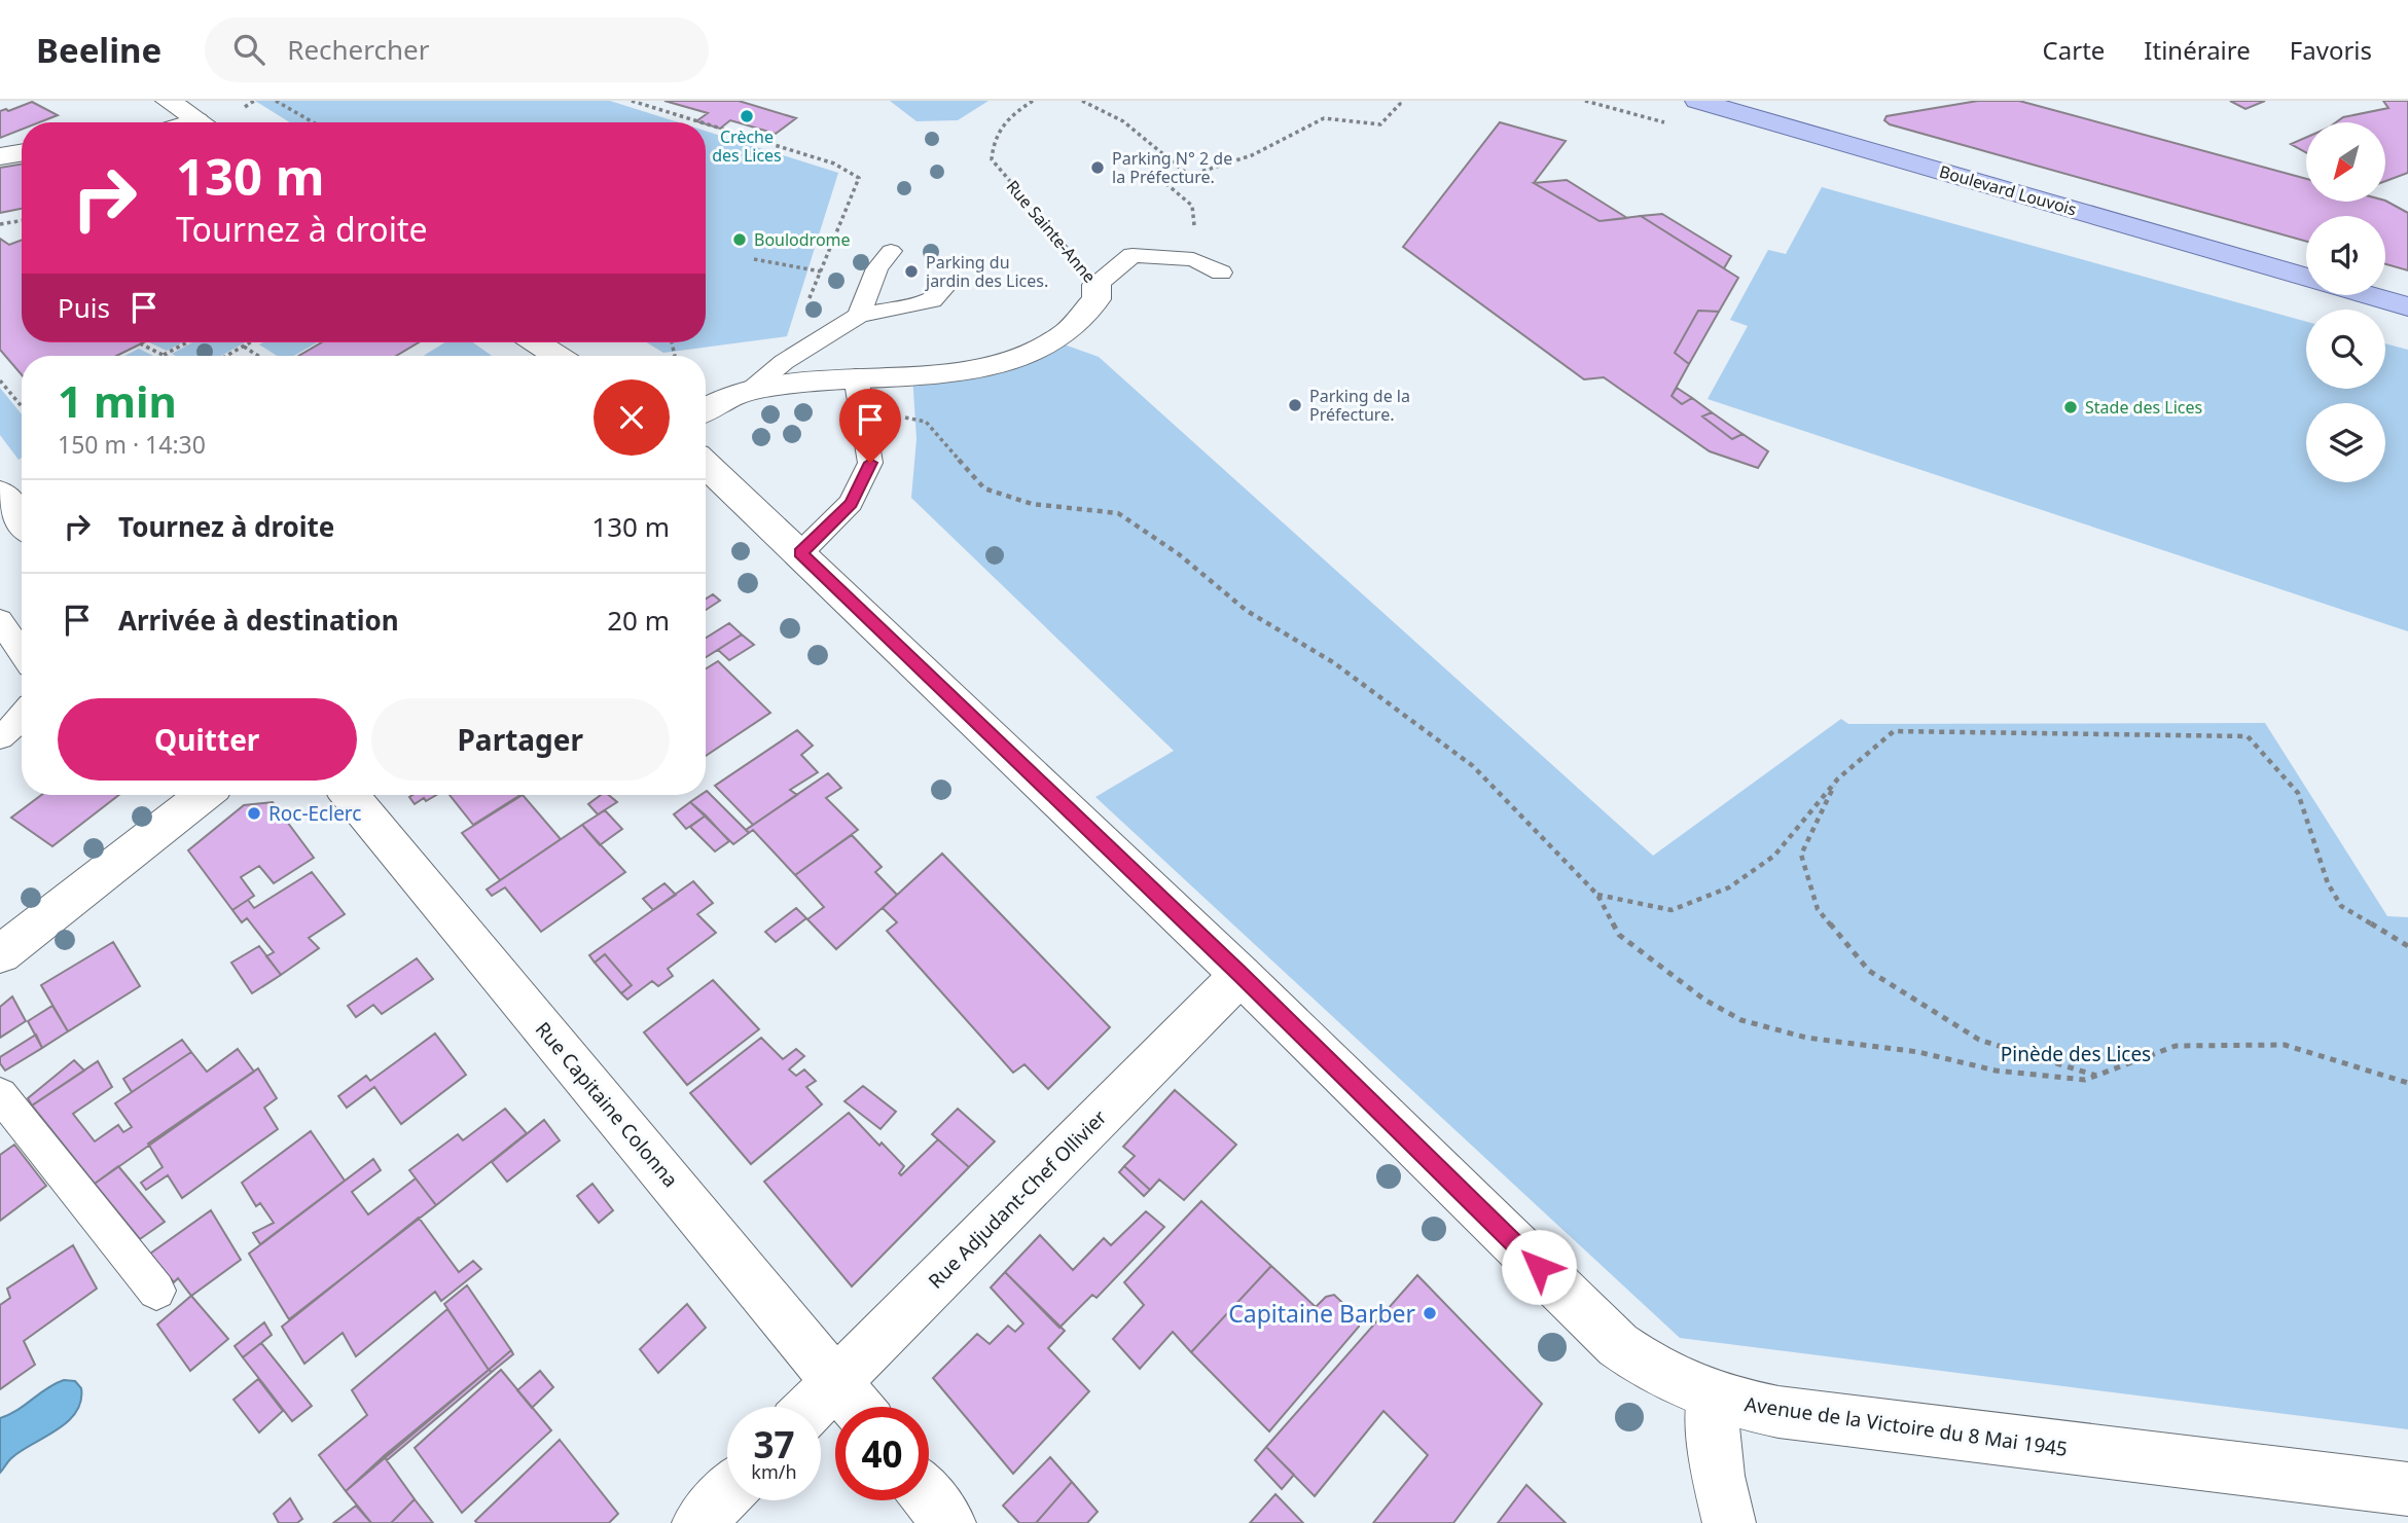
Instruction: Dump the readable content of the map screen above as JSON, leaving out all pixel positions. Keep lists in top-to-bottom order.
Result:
{
  "streets": {
    "main road": ["Boulevard Louvois"],
    "street": [
      "Rue Sainte-Anne",
      "Rue Capitaine Colonna",
      "Rue Adjudant-Chef Ollivier",
      "Avenue de la Victoire du 8 Mai 1945"
    ]
  },
  "crossings": [
    ["Rue Capitaine Colonna", "Rue Adjudant-Chef Ollivier"],
    ["Rue Adjudant-Chef Ollivier", "Avenue de la Victoire du 8 Mai 1945"]
  ],
  "parks": ["Pinède des Lices"],
  "places": [
    "Crèche des Lices",
    "Parking N° 2 de la Préfecture.",
    "Boulodrome",
    "Parking du jardin des Lices.",
    "Parking de la Préfecture.",
    "Stade des Lices",
    "Roc-Eclerc",
    "Capitaine Barber"
  ],
  "north": "bottom left",
  "page": {
    "header": "Beeline",
    "search": "Rechercher",
    "nav": ["Carte", "Itinéraire", "Favoris"],
    "turn": ["130 m", "Tournez à droite"],
    "then": "Puis",
    "heading": ["1 min", "150 m · 14:30"],
    "list": [
      {
        "name": "Tournez à droite",
        "value": "130 m"
      },
      {
        "name": "Arrivée à destination",
        "value": "20 m"
      }
    ],
    "buttons": ["Quitter", "Partager"],
    "speed": "37 km/h",
    "limit": "40"
  }
}
